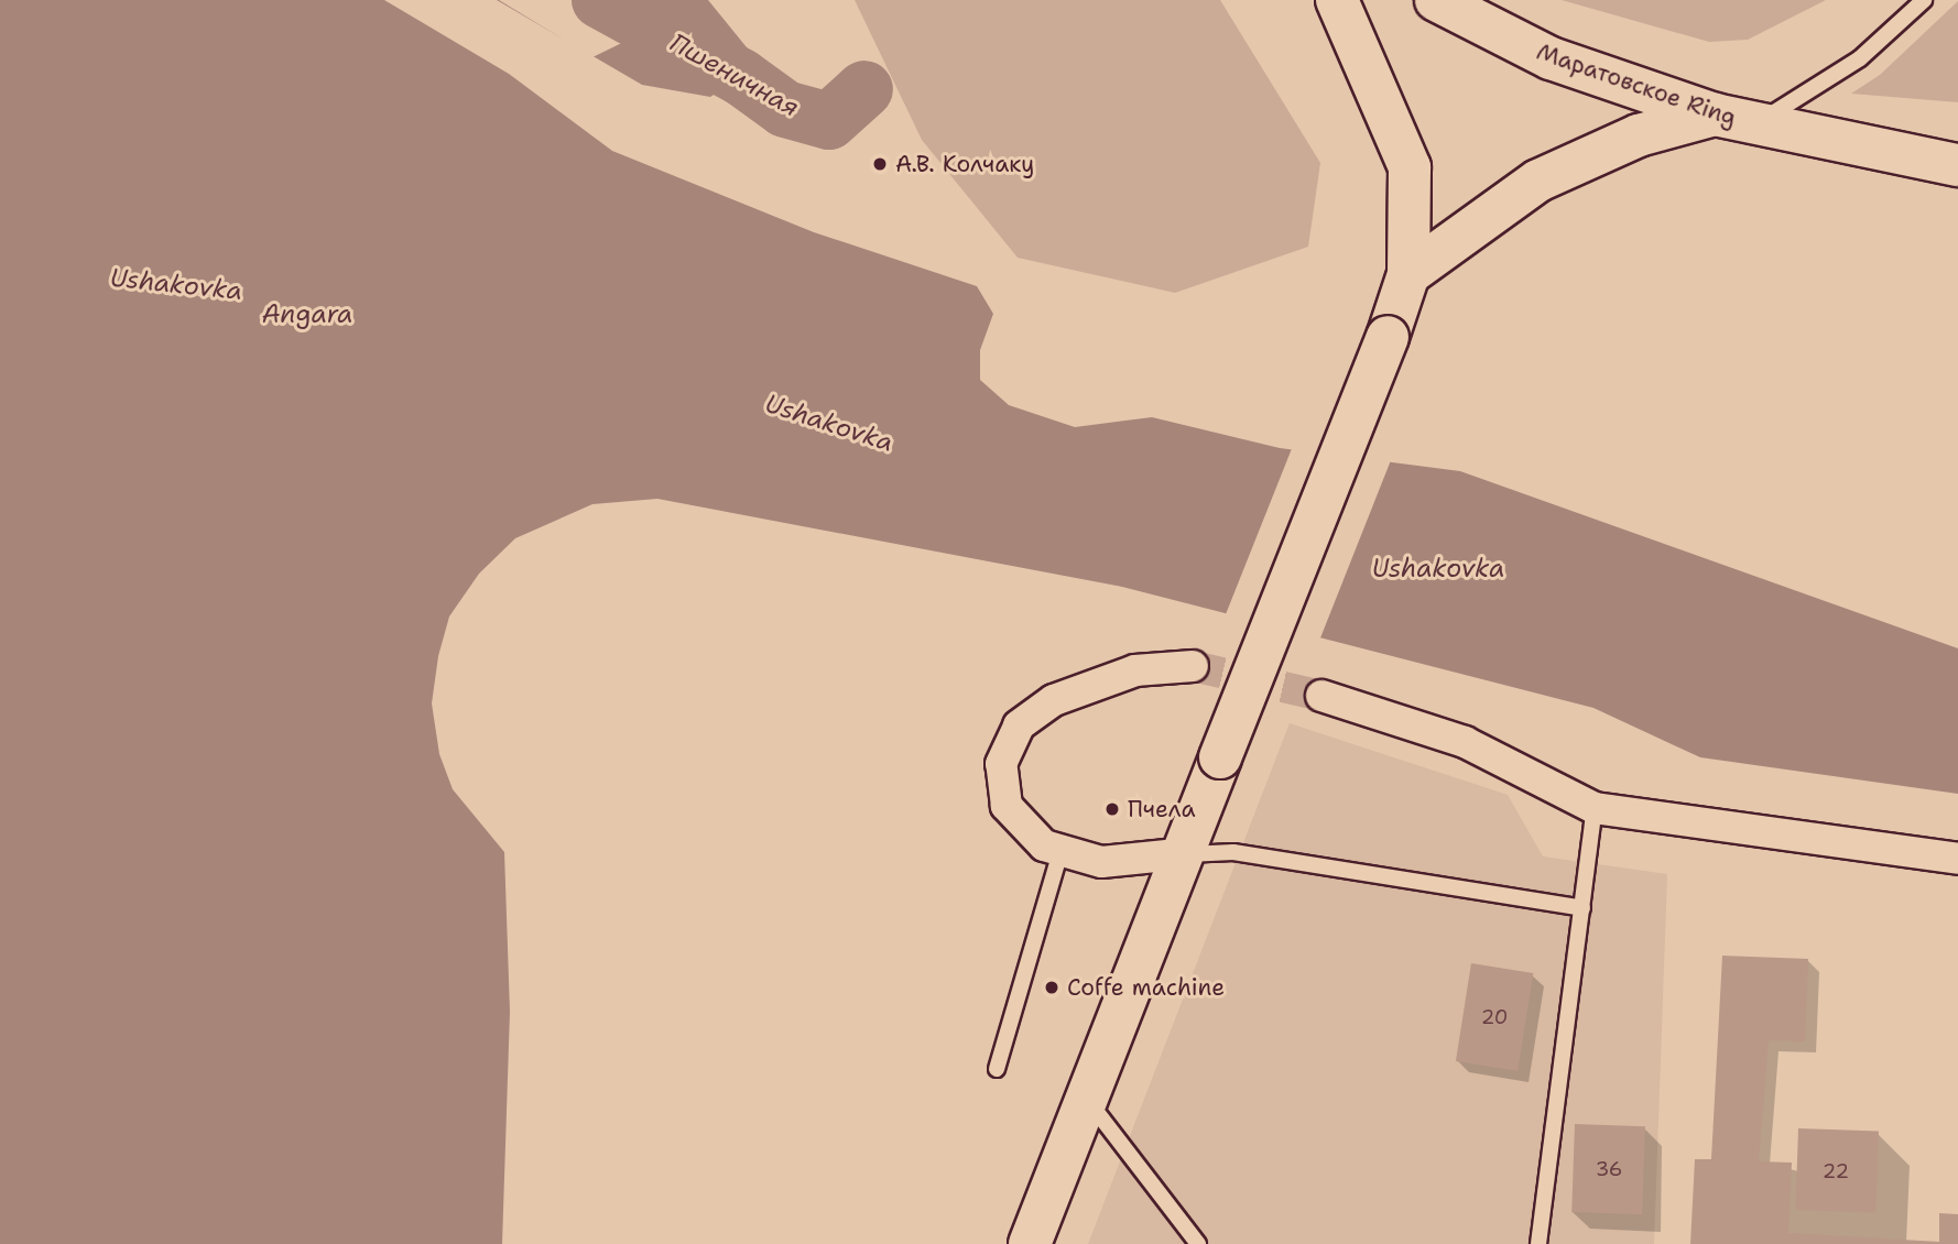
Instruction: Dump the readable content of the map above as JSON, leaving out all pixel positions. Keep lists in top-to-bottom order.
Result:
{
  "streets": {
    "main road": ["Маратовское Ring"]
  },
  "water": ["Пшеничная", "Ushakovka", "Angara"],
  "places": ["А.В. Колчаку", "Пчела", "Coffe machine"],
  "house_numbers": ["20", "36", "22"]
}
